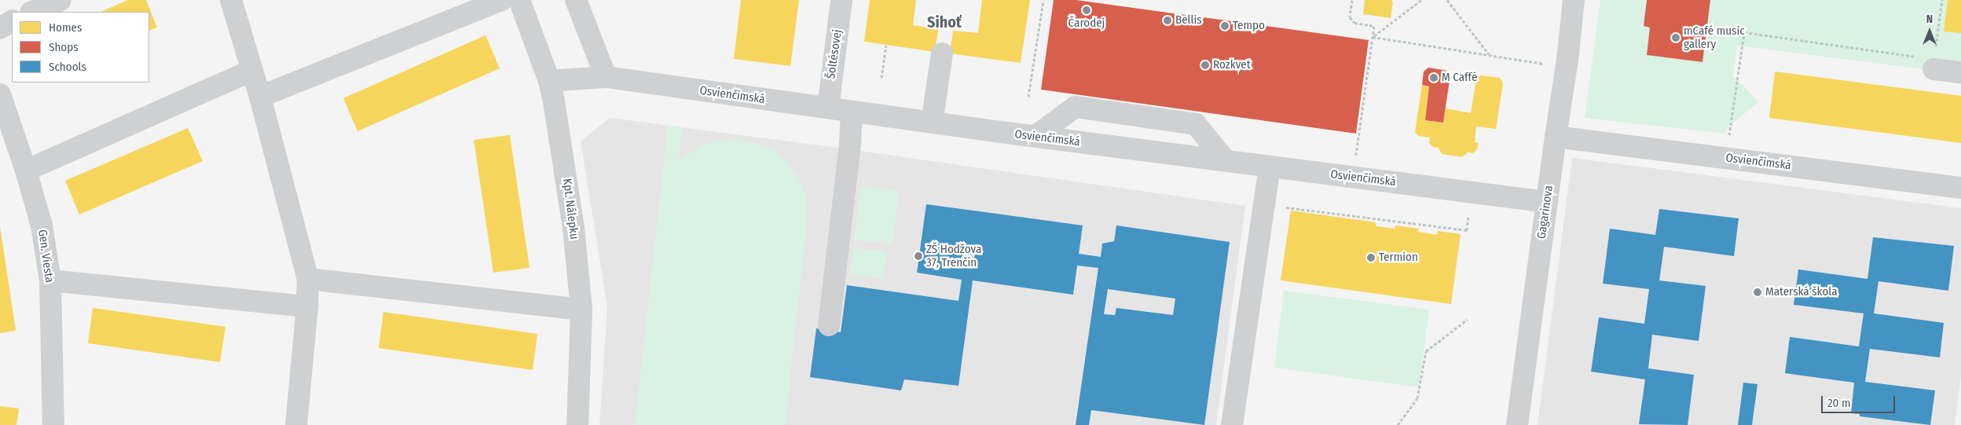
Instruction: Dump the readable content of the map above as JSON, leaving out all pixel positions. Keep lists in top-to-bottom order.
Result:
{
  "streets": {
    "street": [
      "Šoltésovej",
      "Osvienčimská",
      "Kpt. Nálepku",
      "Gagarinova",
      "Gen. Viesta"
    ]
  },
  "crossings": [
    ["Šoltésovej", "Osvienčimská"],
    ["Osvienčimská", "Kpt. Nálepku"],
    ["Osvienčimská", "Gagarinova"]
  ],
  "districts": ["Sihoť"],
  "places": [
    "Čarodej",
    "Bellis",
    "Tempo",
    "mCafé music gallery",
    "Rozkvet",
    "M Caffé",
    "ZŠ Hodžova 37, Trenčín",
    "Termion",
    "Materská škola"
  ],
  "legend": ["Homes", "Shops", "Schools"],
  "scale_bar": "20 m",
  "north": "top"
}
